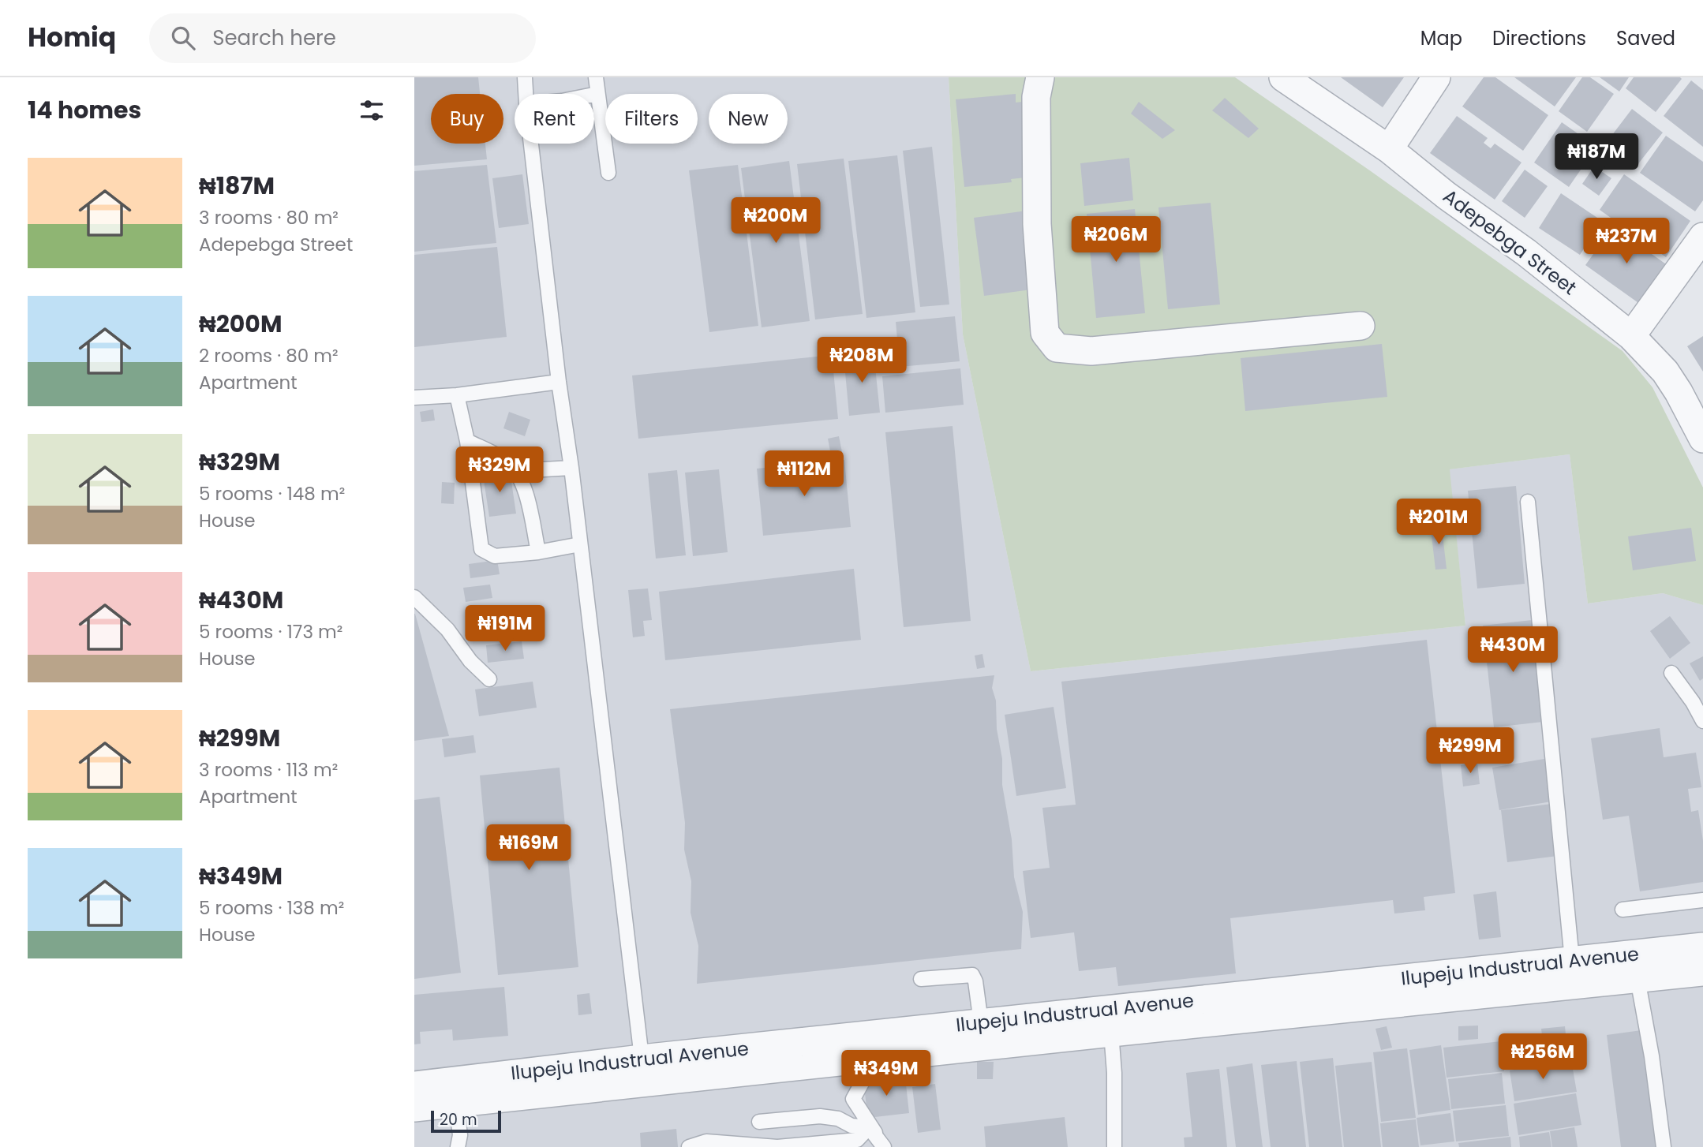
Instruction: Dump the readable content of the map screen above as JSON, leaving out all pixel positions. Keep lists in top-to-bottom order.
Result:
{
  "streets": {
    "street": ["Adepebga Street", "Ilupeju Industrual Avenue"]
  },
  "scale_bar": "20 m",
  "page": {
    "header": "Homiq",
    "search": "Search here",
    "nav": ["Map", "Directions", "Saved"],
    "heading": "14 homes",
    "chip": [
      "Buy",
      "Rent",
      "Filters",
      "New"
    ],
    "price": [
      "₦187M",
      "₦200M",
      "₦206M",
      "₦237M",
      "₦208M",
      "₦329M",
      "₦112M",
      "₦201M",
      "₦191M",
      "₦430M",
      "₦299M",
      "₦169M",
      "₦256M",
      "₦349M"
    ],
    "list": [
      {
        "name": "₦187M",
        "note": "3 rooms · 80 m² · Adepebga Street"
      },
      {
        "name": "₦200M",
        "note": "2 rooms · 80 m² · Apartment"
      },
      {
        "name": "₦329M",
        "note": "5 rooms · 148 m² · House"
      },
      {
        "name": "₦430M",
        "note": "5 rooms · 173 m² · House"
      },
      {
        "name": "₦299M",
        "note": "3 rooms · 113 m² · Apartment"
      },
      {
        "name": "₦349M",
        "note": "5 rooms · 138 m² · House"
      }
    ],
    "scale": "20 m"
  }
}
